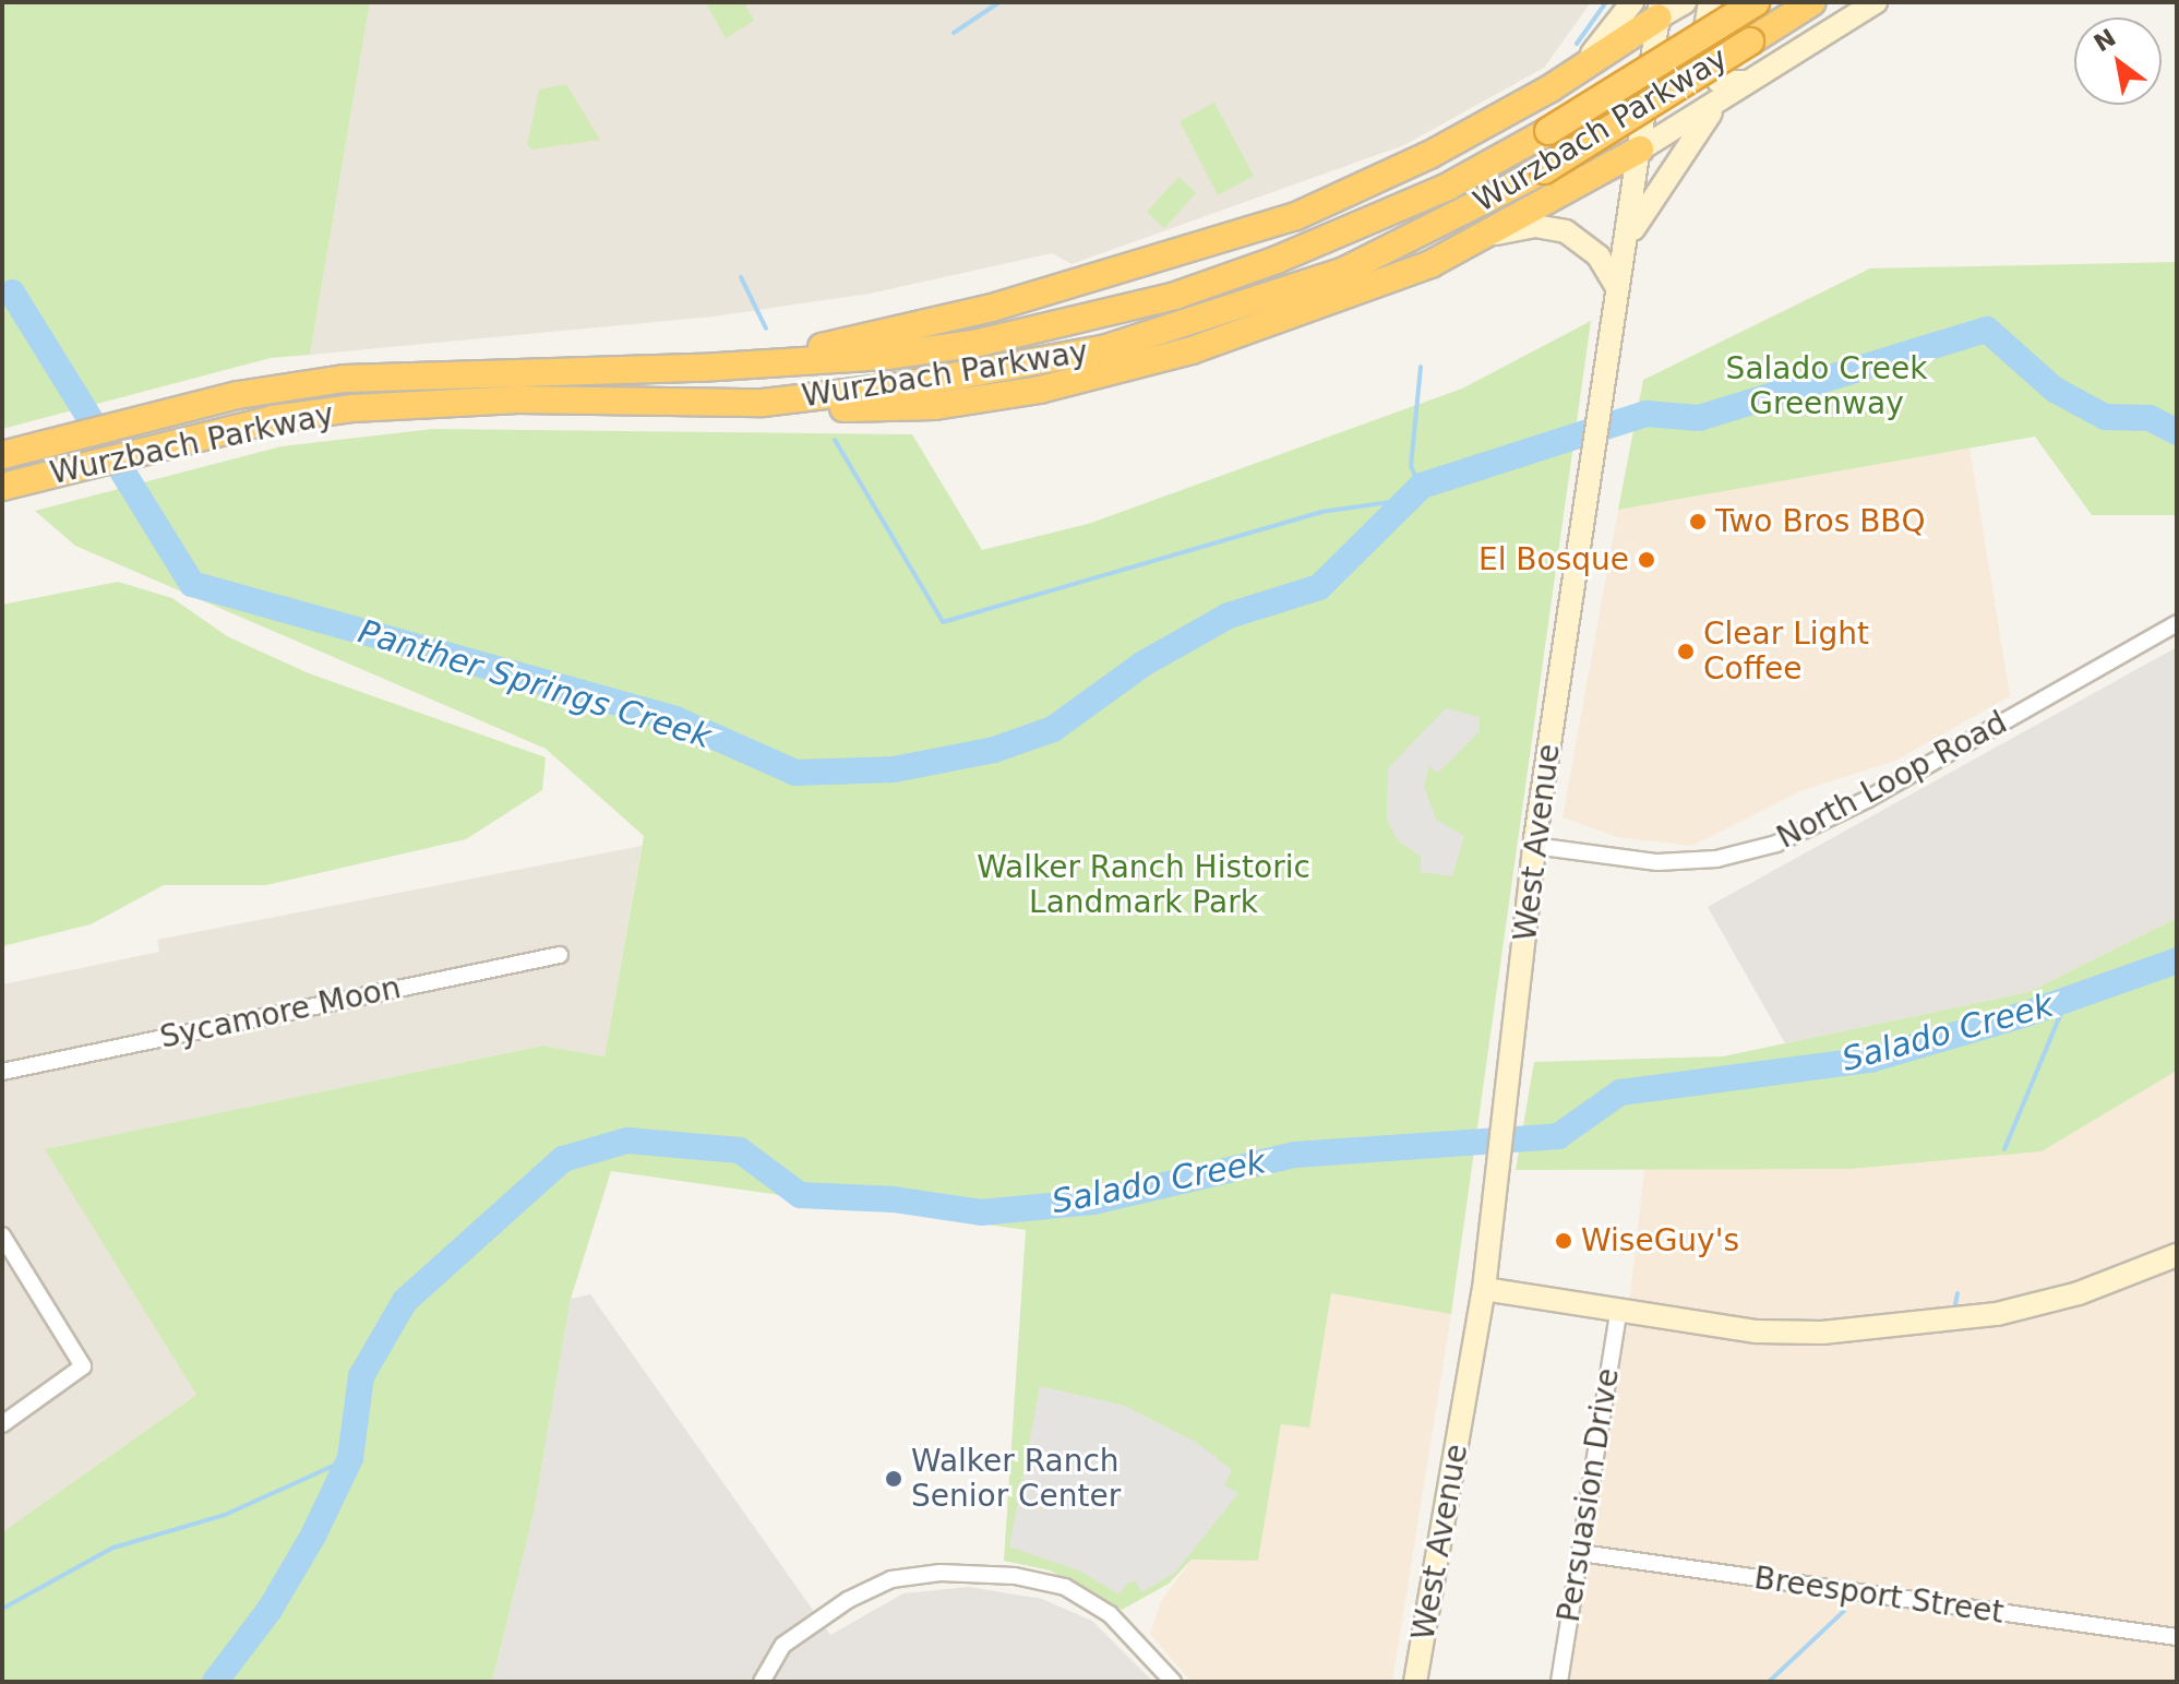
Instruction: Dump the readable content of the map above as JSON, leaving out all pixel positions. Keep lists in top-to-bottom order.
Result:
{
  "streets": {
    "highway": ["Wurzbach Parkway"],
    "main road": ["West Avenue"],
    "street": [
      "North Loop Road",
      "Sycamore Moon",
      "Persuasion Drive",
      "Breesport Street"
    ]
  },
  "crossings": [
    ["Wurzbach Parkway", "West Avenue"],
    ["North Loop Road", "West Avenue"],
    ["Persuasion Drive", "Breesport Street"]
  ],
  "water": ["Panther Springs Creek", "Salado Creek"],
  "parks": ["Salado Creek Greenway", "Walker Ranch Historic Landmark Park"],
  "places": [
    "Two Bros BBQ",
    "El Bosque",
    "Clear Light Coffee",
    "WiseGuy's",
    "Walker Ranch Senior Center"
  ],
  "north": "top left"
}
